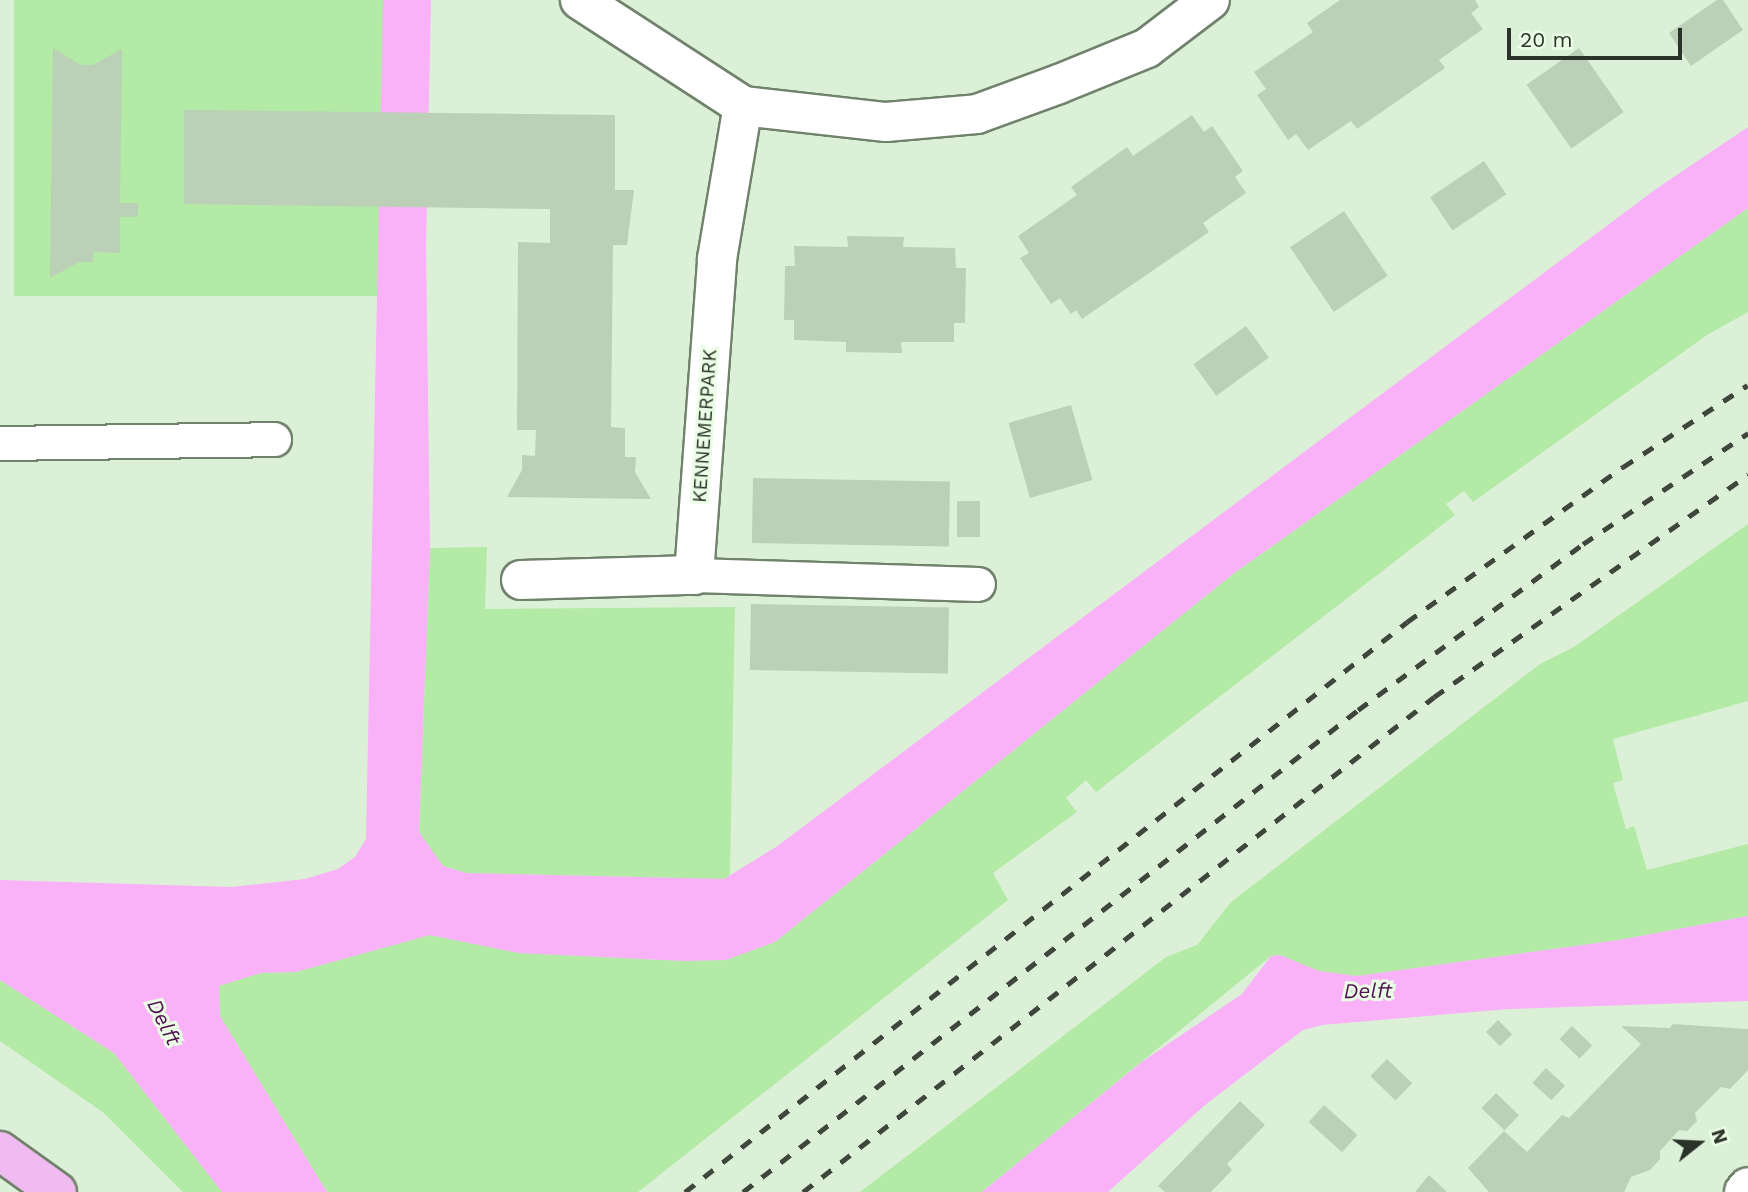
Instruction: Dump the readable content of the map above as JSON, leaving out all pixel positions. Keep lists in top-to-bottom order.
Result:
{
  "streets": {
    "street": ["KENNEMERPARK"]
  },
  "water": ["Delft"],
  "scale_bar": "20 m",
  "north": "right"
}
